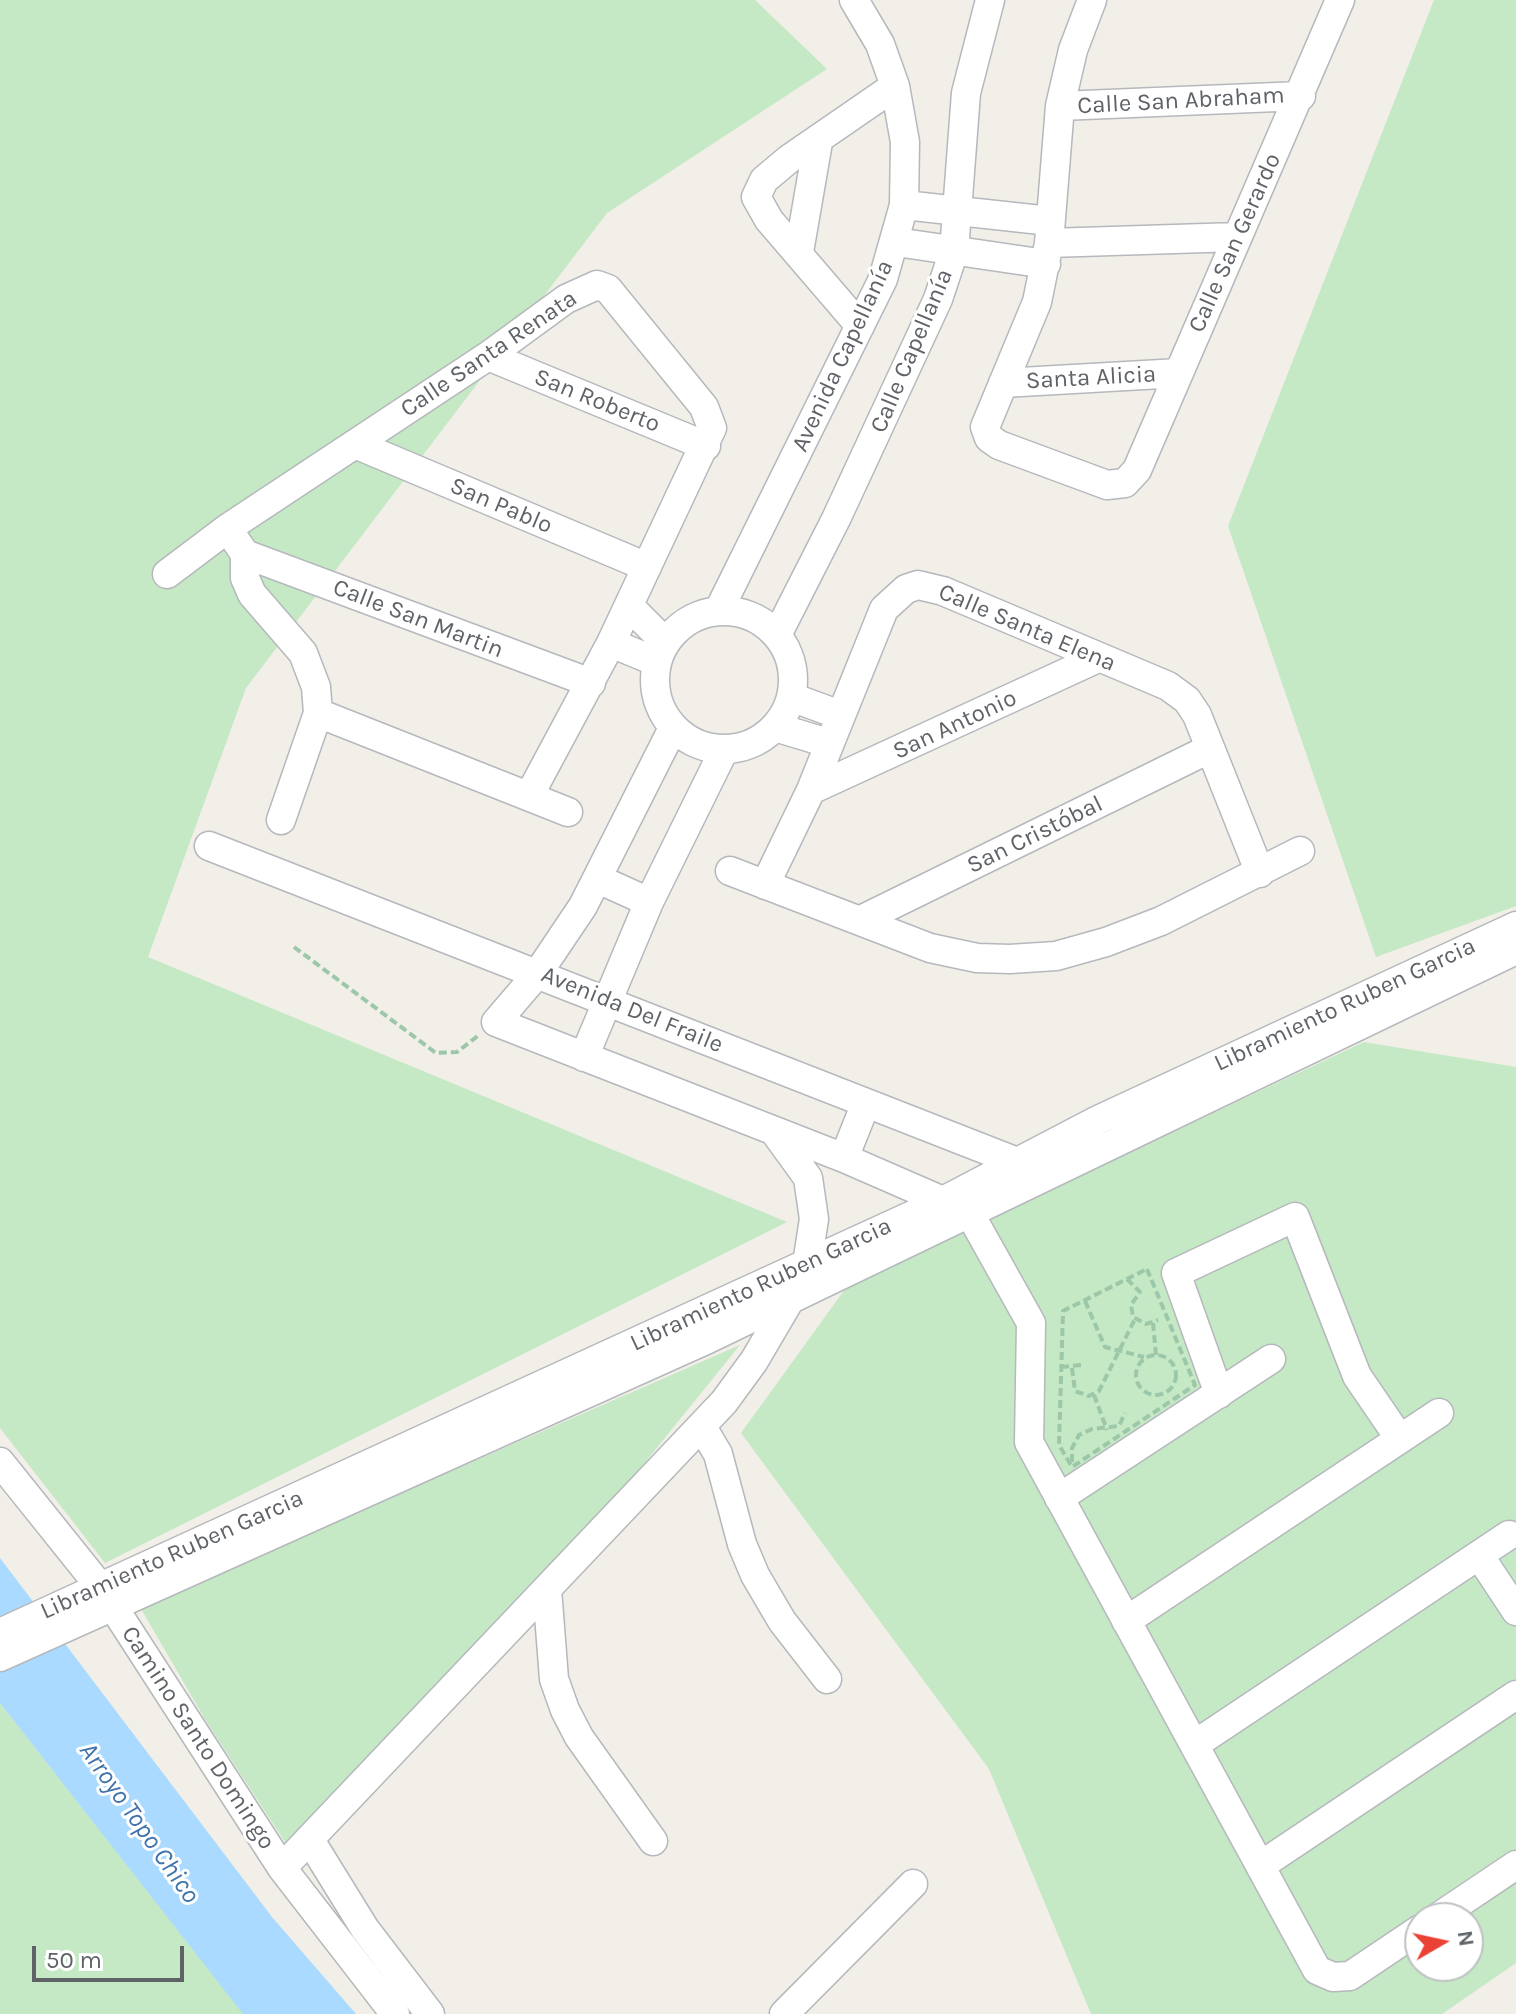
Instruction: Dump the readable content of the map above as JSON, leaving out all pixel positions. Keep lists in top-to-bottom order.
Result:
{
  "streets": {
    "street": [
      "Calle San Abraham",
      "Calle San Gerardo",
      "Calle Capellanía",
      "Calle Santa Renata",
      "Avenida Capellanía",
      "Santa Alicia",
      "San Roberto",
      "San Pablo",
      "Calle San Martin",
      "Calle Santa Elena",
      "San Antonio",
      "San Cristóbal",
      "Libramiento Ruben Garcia",
      "Avenida Del Fraile",
      "Camino Santo Domingo"
    ]
  },
  "crossings": [
    ["Calle San Abraham", "Calle San Gerardo"],
    ["Calle San Gerardo", "Santa Alicia"],
    ["Calle Capellanía", "Avenida Capellanía"],
    ["Calle Santa Renata", "San Roberto"],
    ["Calle Santa Renata", "San Pablo"],
    ["Calle Santa Renata", "Calle San Martin"],
    ["Calle Santa Elena", "San Antonio"],
    ["Calle Santa Elena", "San Cristóbal"],
    ["Libramiento Ruben Garcia", "Avenida Del Fraile"],
    ["Libramiento Ruben Garcia", "Camino Santo Domingo"]
  ],
  "water": ["Arroyo Topo Chico"],
  "scale_bar": "50 m",
  "north": "right"
}
